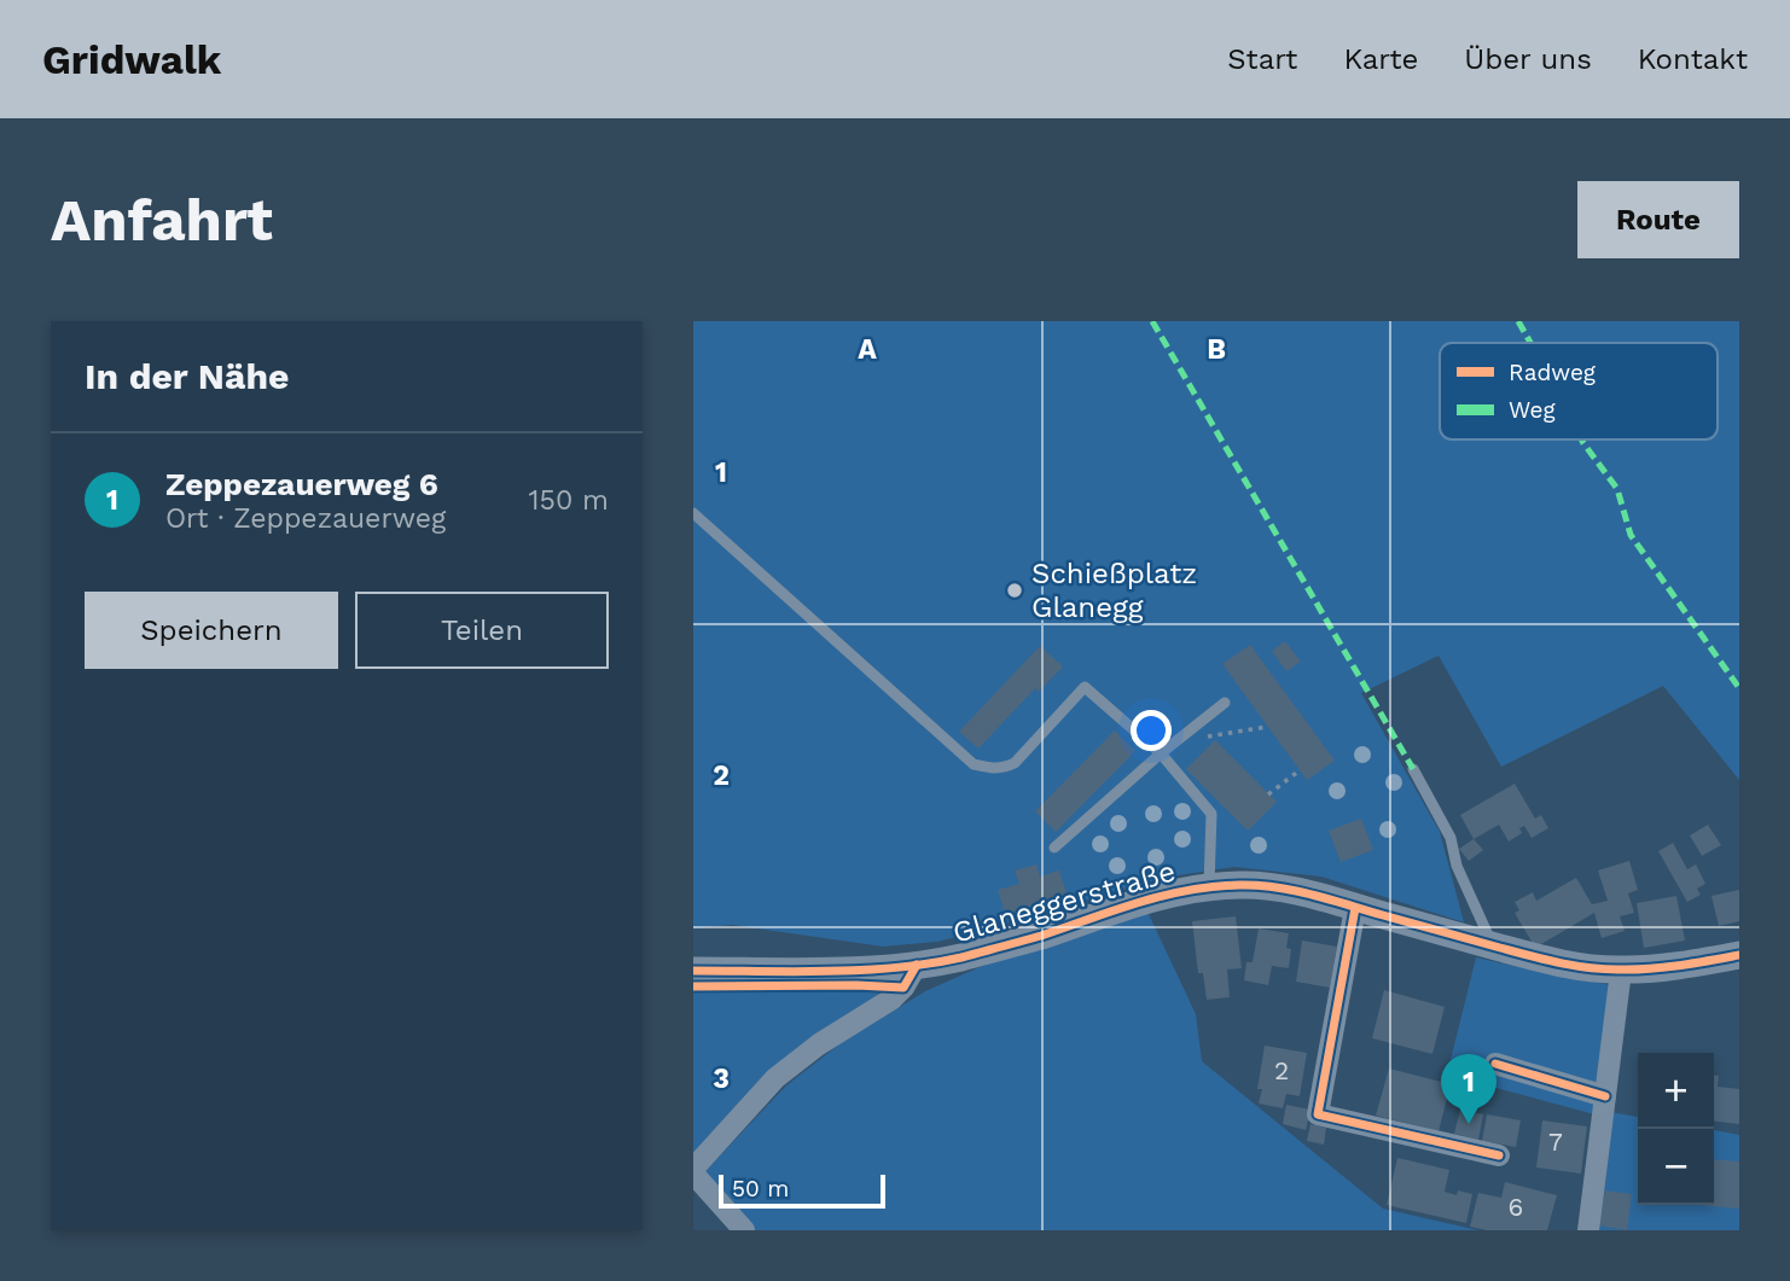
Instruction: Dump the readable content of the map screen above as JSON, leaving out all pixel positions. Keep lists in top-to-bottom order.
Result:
{
  "streets": {
    "street": ["Glaneggerstraße"]
  },
  "places": ["Schießplatz Glanegg"],
  "house_numbers": ["2", "7", "6"],
  "legend": ["Radweg", "Weg"],
  "scale_bar": "50 m",
  "page": {
    "header": "Gridwalk",
    "nav": [
      "Start",
      "Karte",
      "Über uns",
      "Kontakt"
    ],
    "buttons": [
      "Route",
      ["Speichern", "Teilen"]
    ],
    "title": "Anfahrt",
    "heading": "In der Nähe",
    "list": [
      {
        "mark": "1",
        "name": "Zeppezauerweg 6",
        "note": "Ort · Zeppezauerweg",
        "value": "150 m"
      }
    ],
    "map_buttons": ["+", "−"],
    "pins": "1",
    "scale": "50 m"
  },
  "grid": {
    "columns": ["A", "B"],
    "rows": ["1", "2", "3"]
  }
}
